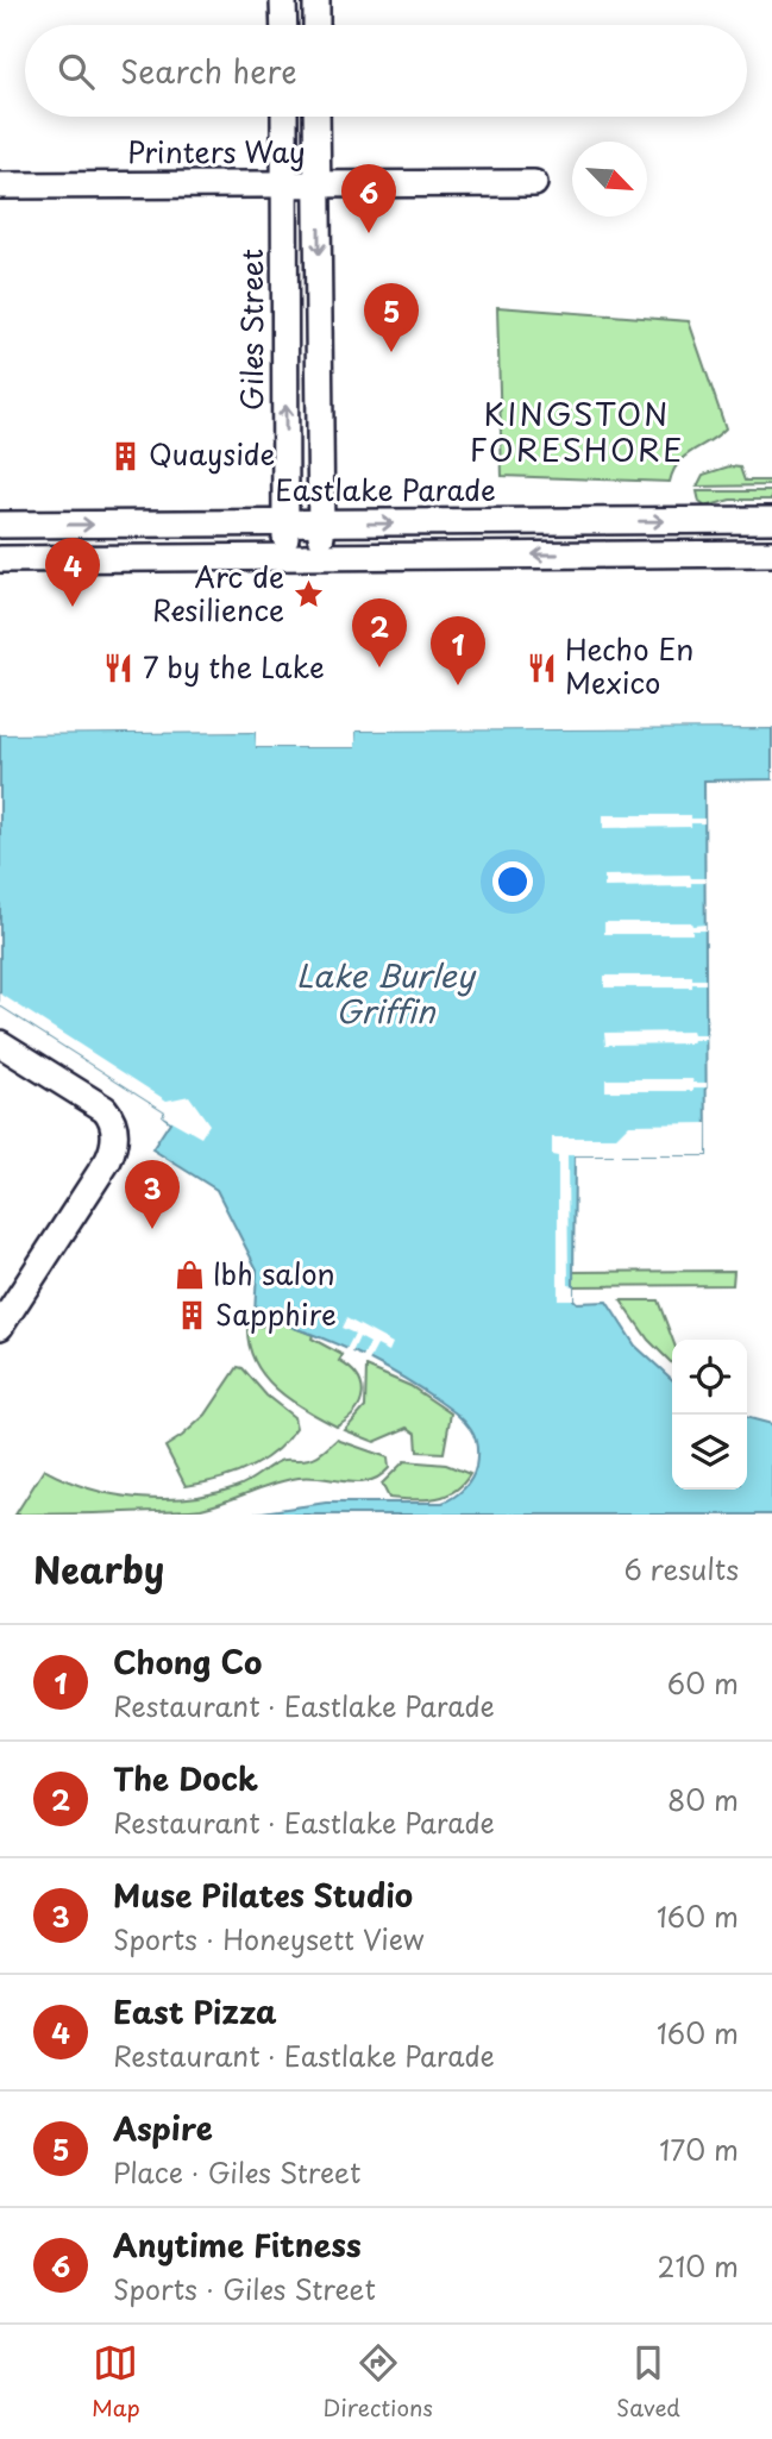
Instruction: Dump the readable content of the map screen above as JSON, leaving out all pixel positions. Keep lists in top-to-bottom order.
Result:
{
  "streets": {
    "street": ["Printers Way", "Giles Street", "Eastlake Parade"]
  },
  "crossings": [
    ["Printers Way", "Giles Street"],
    ["Giles Street", "Eastlake Parade"]
  ],
  "districts": ["KINGSTON FORESHORE"],
  "water": ["Lake Burley Griffin"],
  "places": {
    "building": ["Quayside", "Sapphire"],
    "place": ["Arc de Resilience"],
    "restaurant": ["Hecho En Mexico", "7 by the Lake"],
    "shop": ["lbh salon"]
  },
  "north": "bottom right",
  "page": {
    "search": "Search here",
    "pins": [
      "6",
      "5",
      "4",
      "2",
      "1",
      "3"
    ],
    "heading": ["Nearby", "6 results"],
    "list": [
      {
        "mark": "1",
        "name": "Chong Co",
        "note": "Restaurant · Eastlake Parade",
        "value": "60 m"
      },
      {
        "mark": "2",
        "name": "The Dock",
        "note": "Restaurant · Eastlake Parade",
        "value": "80 m"
      },
      {
        "mark": "3",
        "name": "Muse Pilates Studio",
        "note": "Sports · Honeysett View",
        "value": "160 m"
      },
      {
        "mark": "4",
        "name": "East Pizza",
        "note": "Restaurant · Eastlake Parade",
        "value": "160 m"
      },
      {
        "mark": "5",
        "name": "Aspire",
        "note": "Place · Giles Street",
        "value": "170 m"
      },
      {
        "mark": "6",
        "name": "Anytime Fitness",
        "note": "Sports · Giles Street",
        "value": "210 m"
      }
    ],
    "nav": ["Map", "Directions", "Saved"]
  }
}
